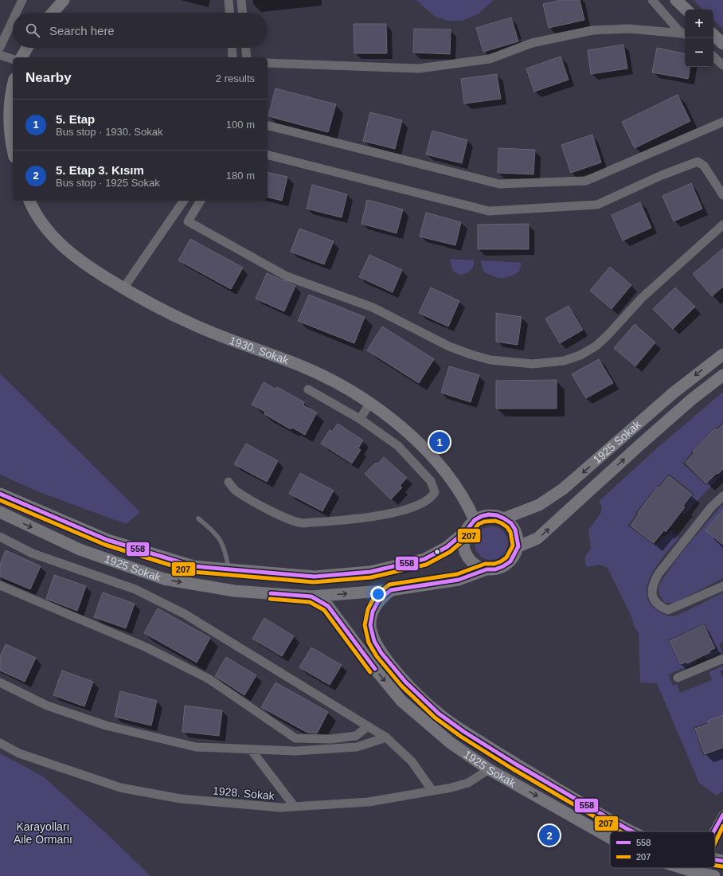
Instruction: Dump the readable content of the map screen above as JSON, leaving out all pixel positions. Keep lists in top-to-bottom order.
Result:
{
  "streets": {
    "main road": ["1930. Sokak", "1925 Sokak"],
    "street": ["1928. Sokak"]
  },
  "crossings": [
    ["1930. Sokak", "1925 Sokak"],
    ["1925 Sokak", "1928. Sokak"]
  ],
  "parks": ["Karayolları Aile Ormanı"],
  "lines": ["transit line 558", "transit line 207"],
  "legend": ["558", "207"],
  "page": {
    "map_buttons": ["+", "−"],
    "search": "Search here",
    "heading": ["Nearby", "2 results"],
    "list": [
      {
        "mark": "1",
        "name": "5. Etap",
        "note": "Bus stop · 1930. Sokak",
        "value": "100 m"
      },
      {
        "mark": "2",
        "name": "5. Etap 3. Kısım",
        "note": "Bus stop · 1925 Sokak",
        "value": "180 m"
      }
    ],
    "pins": ["1", "2"]
  }
}
